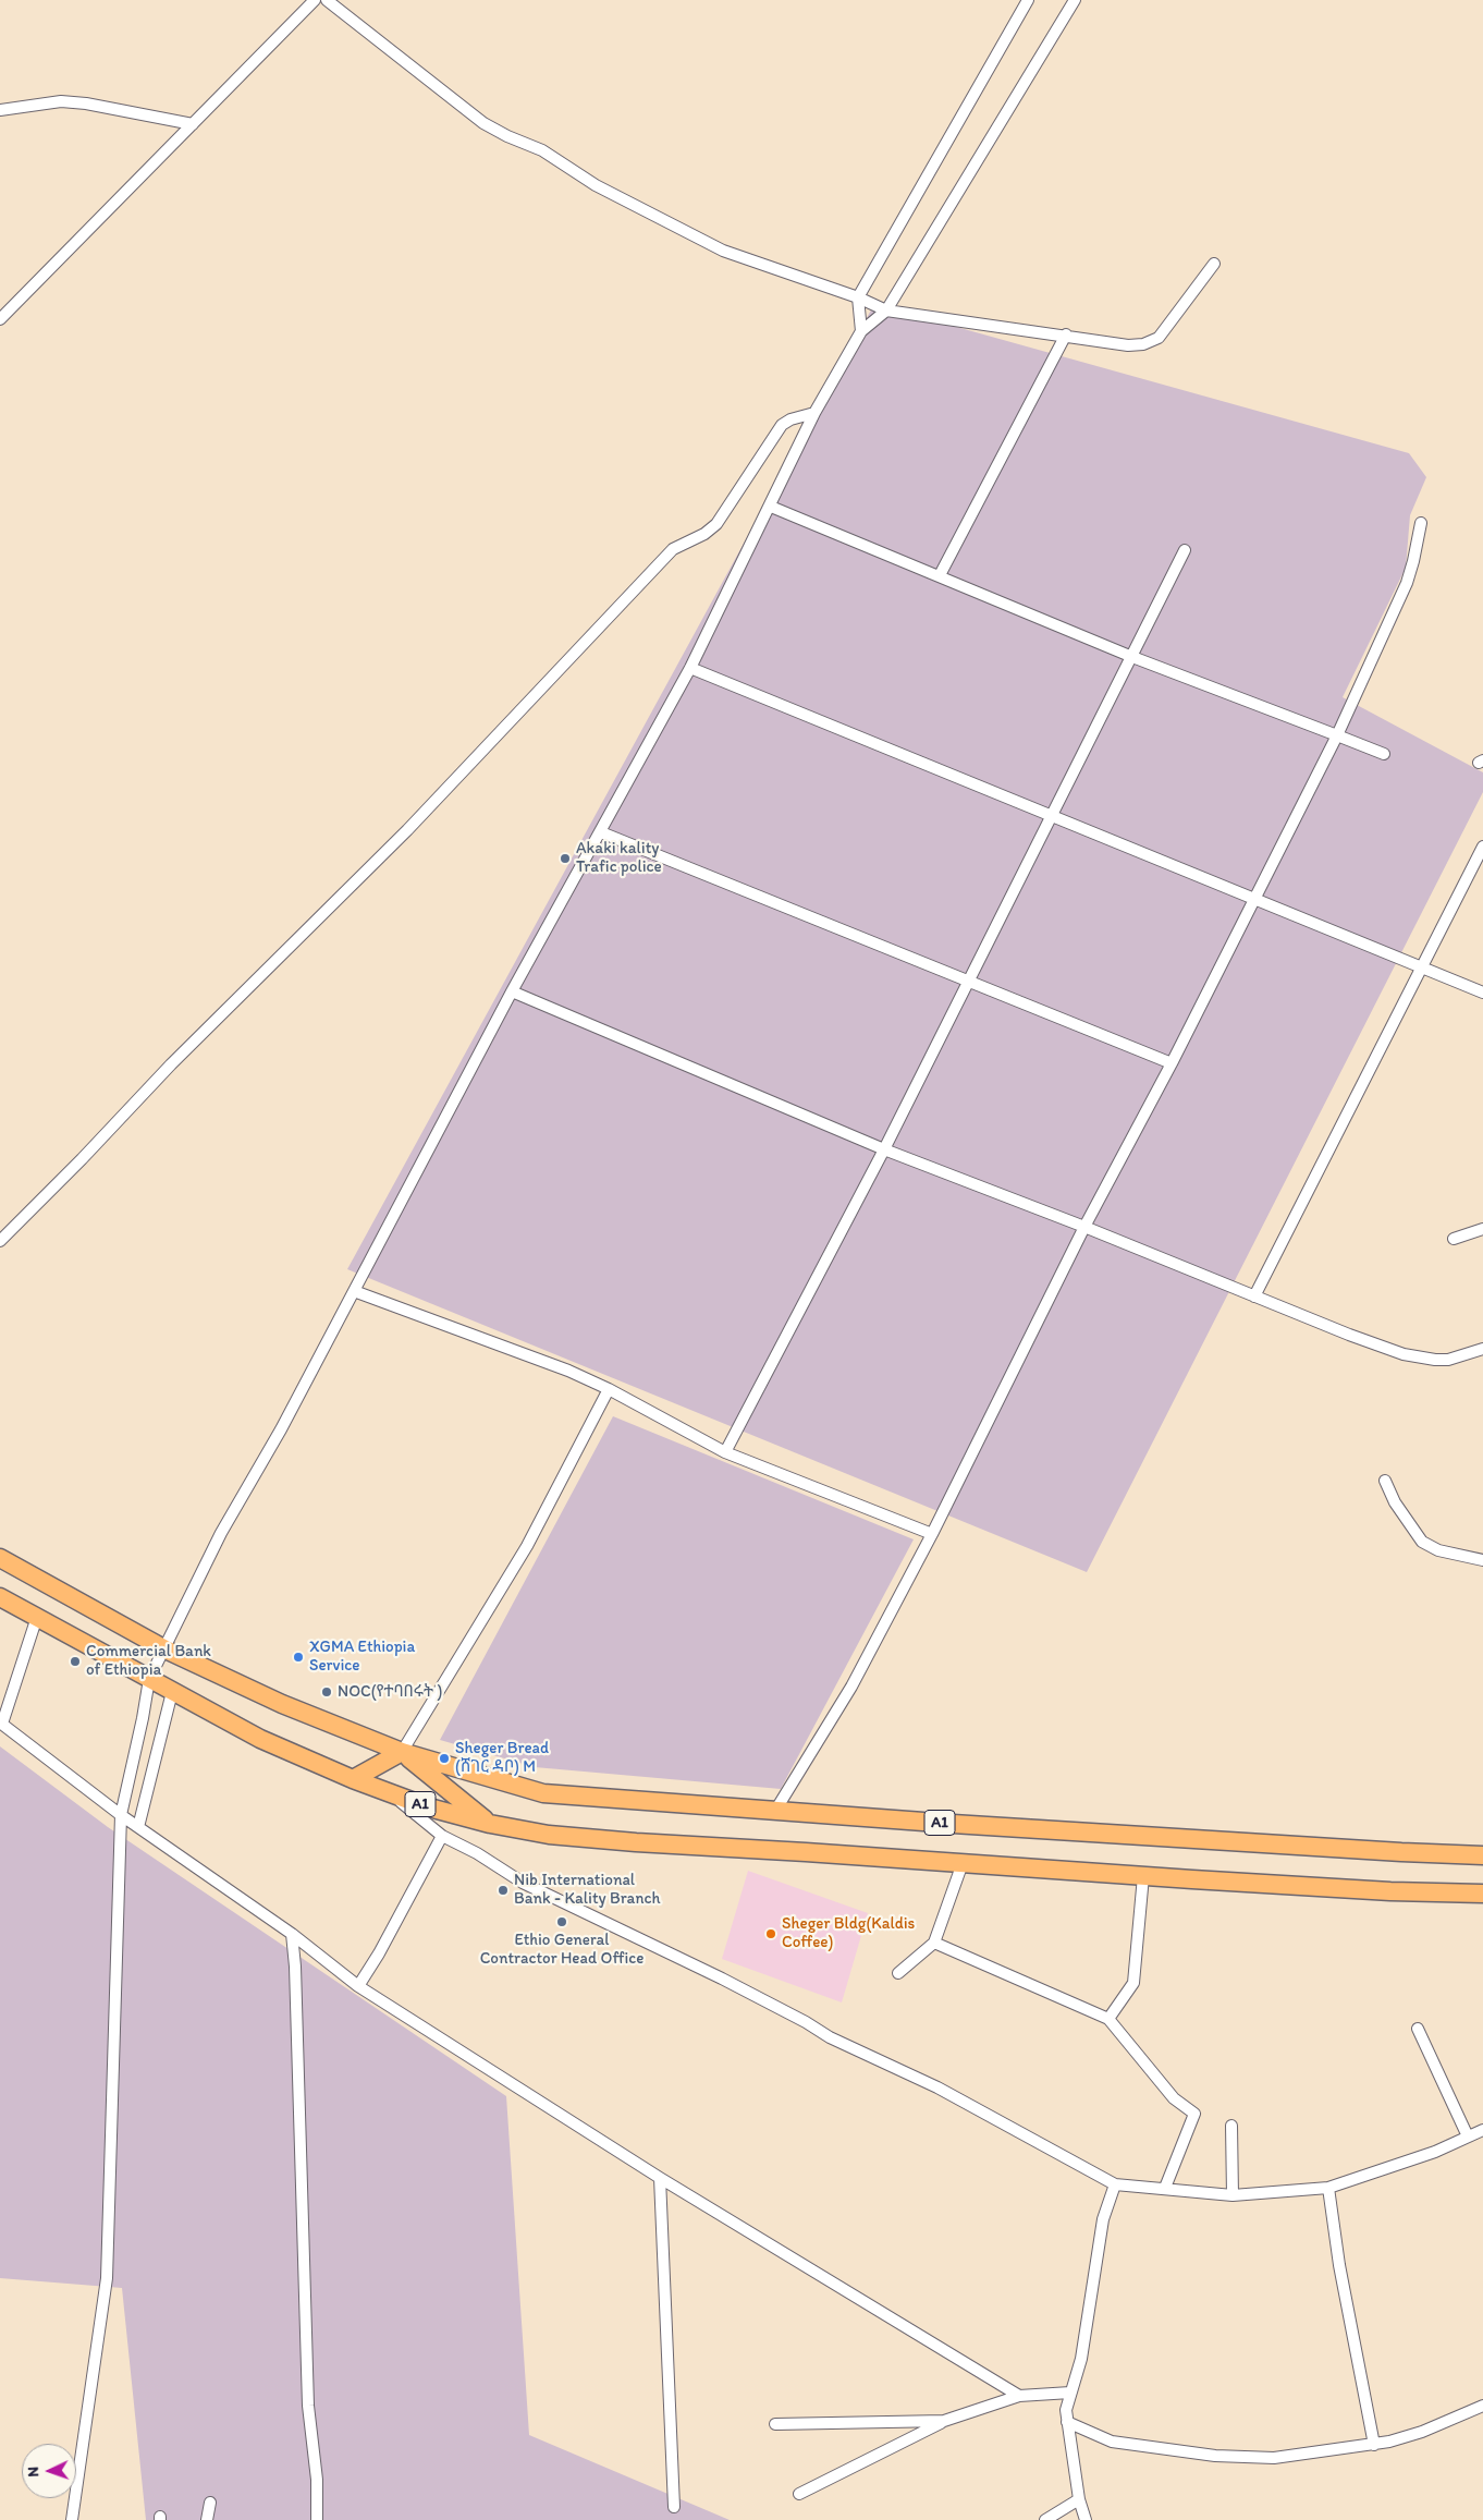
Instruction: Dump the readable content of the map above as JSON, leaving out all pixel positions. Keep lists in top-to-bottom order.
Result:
{
  "streets": {
    "main road": ["A1"]
  },
  "places": [
    "Akaki kality Trafic police",
    "XGMA Ethiopia Service",
    "Commercial Bank of Ethiopia",
    "NOC(የተባበሩት )",
    "Sheger Bread (ሸገር ዳቦ) M",
    "Nib International Bank - Kality Branch",
    "Ethio General Contractor Head Office",
    "Sheger Bldg(Kaldis Coffee)"
  ],
  "north": "left"
}
